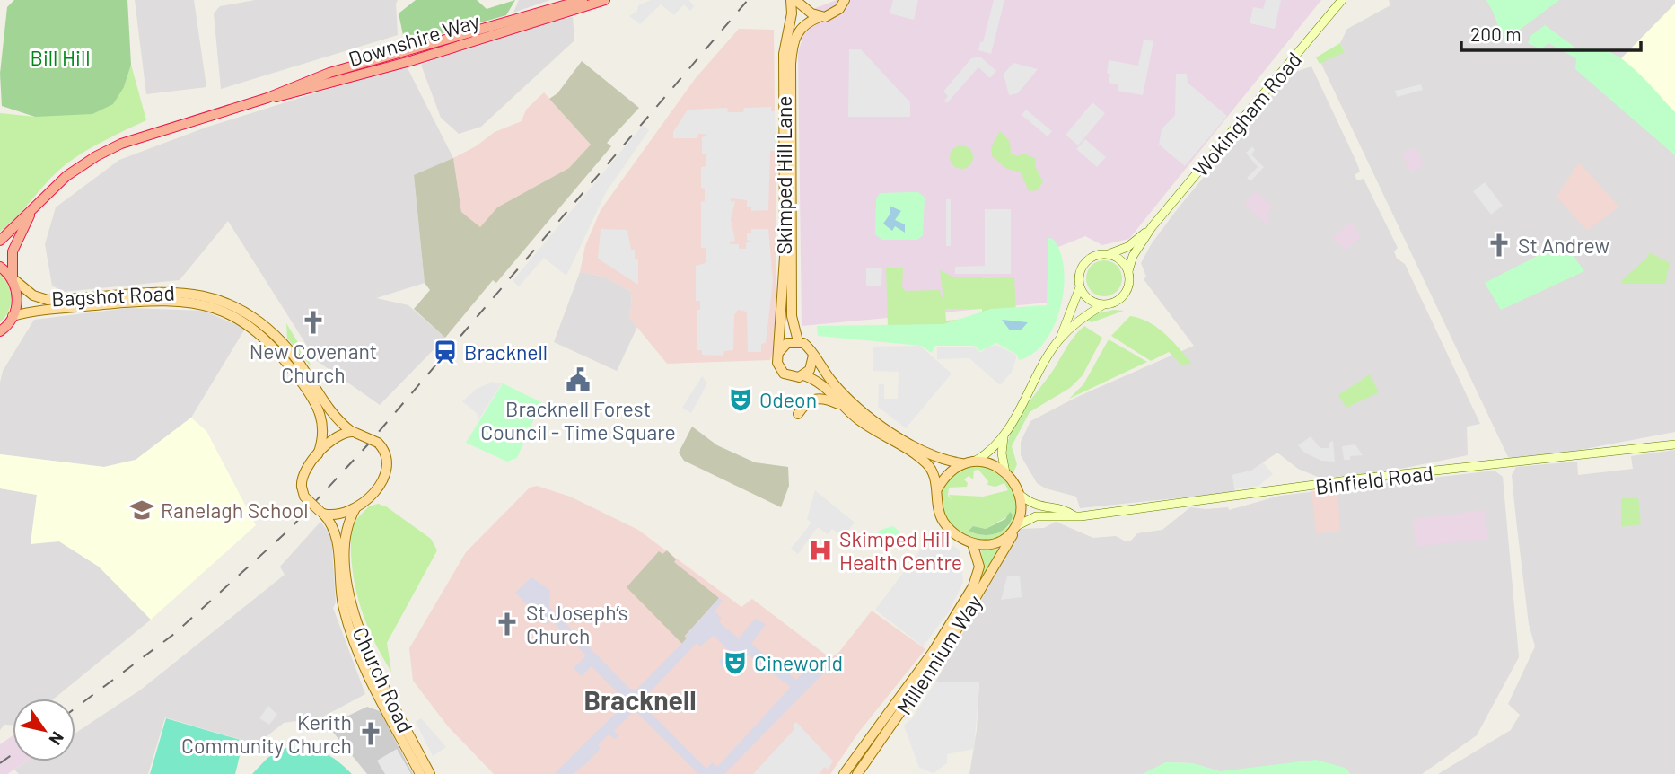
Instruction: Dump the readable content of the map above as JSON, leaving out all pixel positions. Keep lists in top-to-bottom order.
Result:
{
  "streets": {
    "highway": ["Downshire Way"],
    "main road": [
      "Wokingham Road",
      "Skimped Hill Lane",
      "Bagshot Road",
      "Binfield Road",
      "Millennium Way",
      "Church Road"
    ]
  },
  "crossings": [
    ["Downshire Way", "Bagshot Road"],
    ["Bagshot Road", "Church Road"],
    ["Binfield Road", "Millennium Way"]
  ],
  "districts": ["Bracknell"],
  "parks": ["Bill Hill"],
  "places": {
    "church": [
      "St Andrew",
      "New Covenant Church",
      "St Joseph’s Church",
      "Kerith Community Church"
    ],
    "station": ["Bracknell"],
    "public building": ["Bracknell Forest Council - Time Square"],
    "theatre": ["Odeon", "Cineworld"],
    "school or university": ["Ranelagh School"],
    "hospital": ["Skimped Hill Health Centre"]
  },
  "scale_bar": "200 m",
  "north": "bottom right"
}
